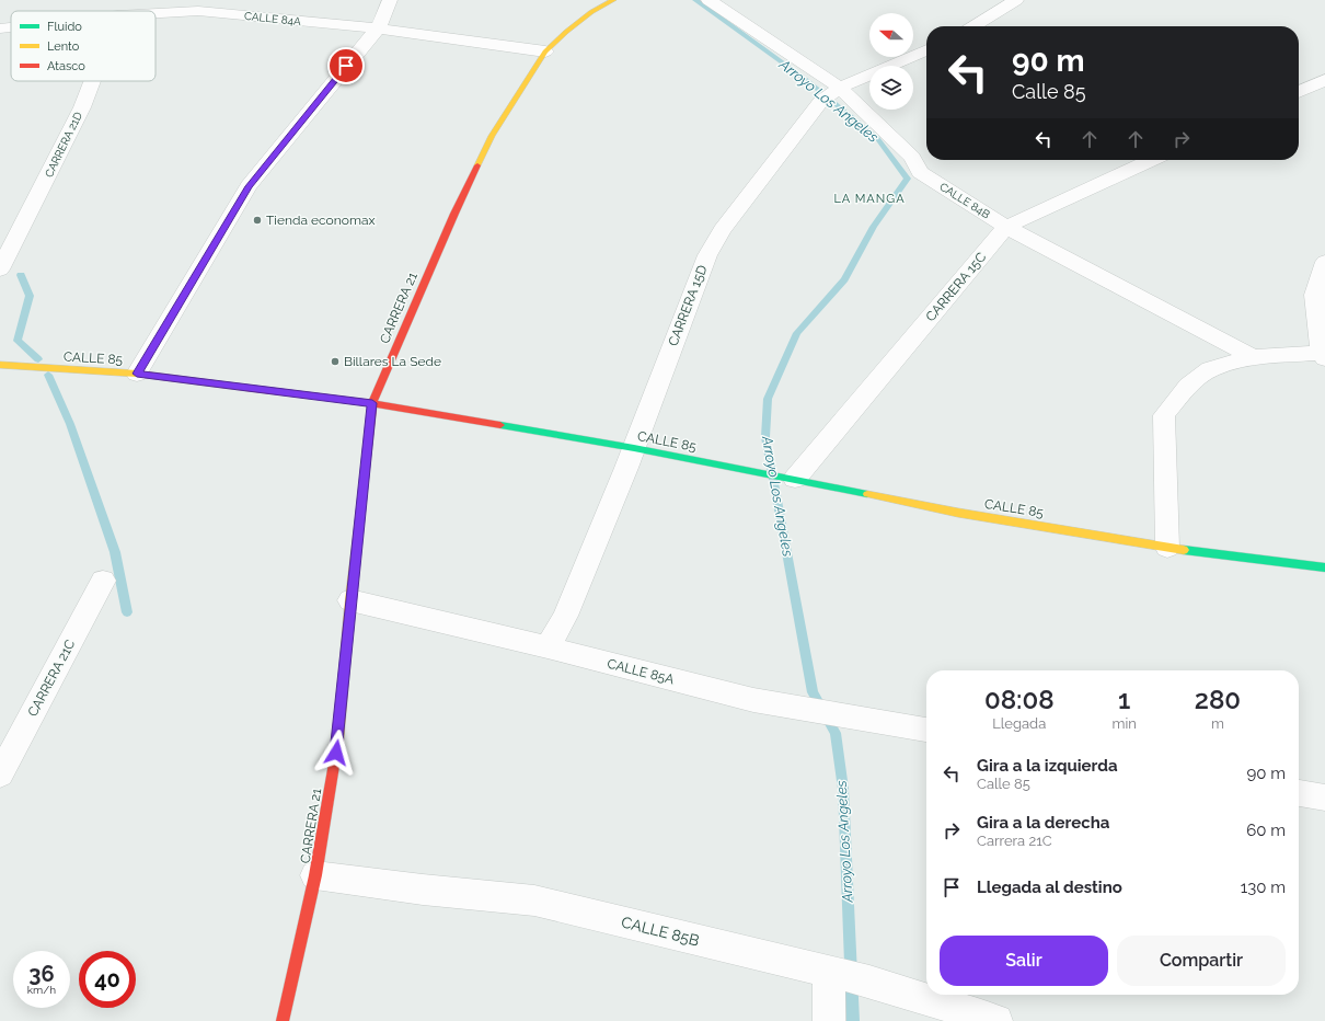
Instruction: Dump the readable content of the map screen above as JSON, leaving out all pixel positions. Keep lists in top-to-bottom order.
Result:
{
  "streets": {
    "street": [
      "CALLE 84A",
      "CARRERA 21D",
      "CALLE 84B",
      "CARRERA 15C",
      "CARRERA 15D",
      "CARRERA 21",
      "CALLE 85",
      "CALLE 85A",
      "CARRERA 21C",
      "CALLE 85B"
    ]
  },
  "crossings": [
    ["CALLE 84A", "CARRERA 21"],
    ["CALLE 84B", "CARRERA 15C"],
    ["CALLE 84B", "CARRERA 15D"],
    ["CARRERA 15C", "CALLE 85"],
    ["CARRERA 15D", "CALLE 85"],
    ["CARRERA 15D", "CALLE 85A"],
    ["CARRERA 21", "CALLE 85"],
    ["CARRERA 21", "CALLE 85A"],
    ["CARRERA 21", "CALLE 85B"]
  ],
  "districts": ["LA MANGA"],
  "water": ["Arroyo Los Angeles"],
  "places": ["Tienda economax", "Billares La Sede"],
  "legend": ["Fluido", "Lento", "Atasco"],
  "north": "left",
  "page": {
    "turn": ["90 m", "Calle 85"],
    "eta": [
      "08:08",
      "Llegada",
      "1",
      "min",
      "280",
      "m"
    ],
    "list": [
      {
        "name": "Gira a la izquierda",
        "note": "Calle 85",
        "value": "90 m"
      },
      {
        "name": "Gira a la derecha",
        "note": "Carrera 21C",
        "value": "60 m"
      },
      {
        "name": "Llegada al destino",
        "value": "130 m"
      }
    ],
    "buttons": ["Salir", "Compartir"],
    "speed": "36 km/h",
    "limit": "40"
  }
}
